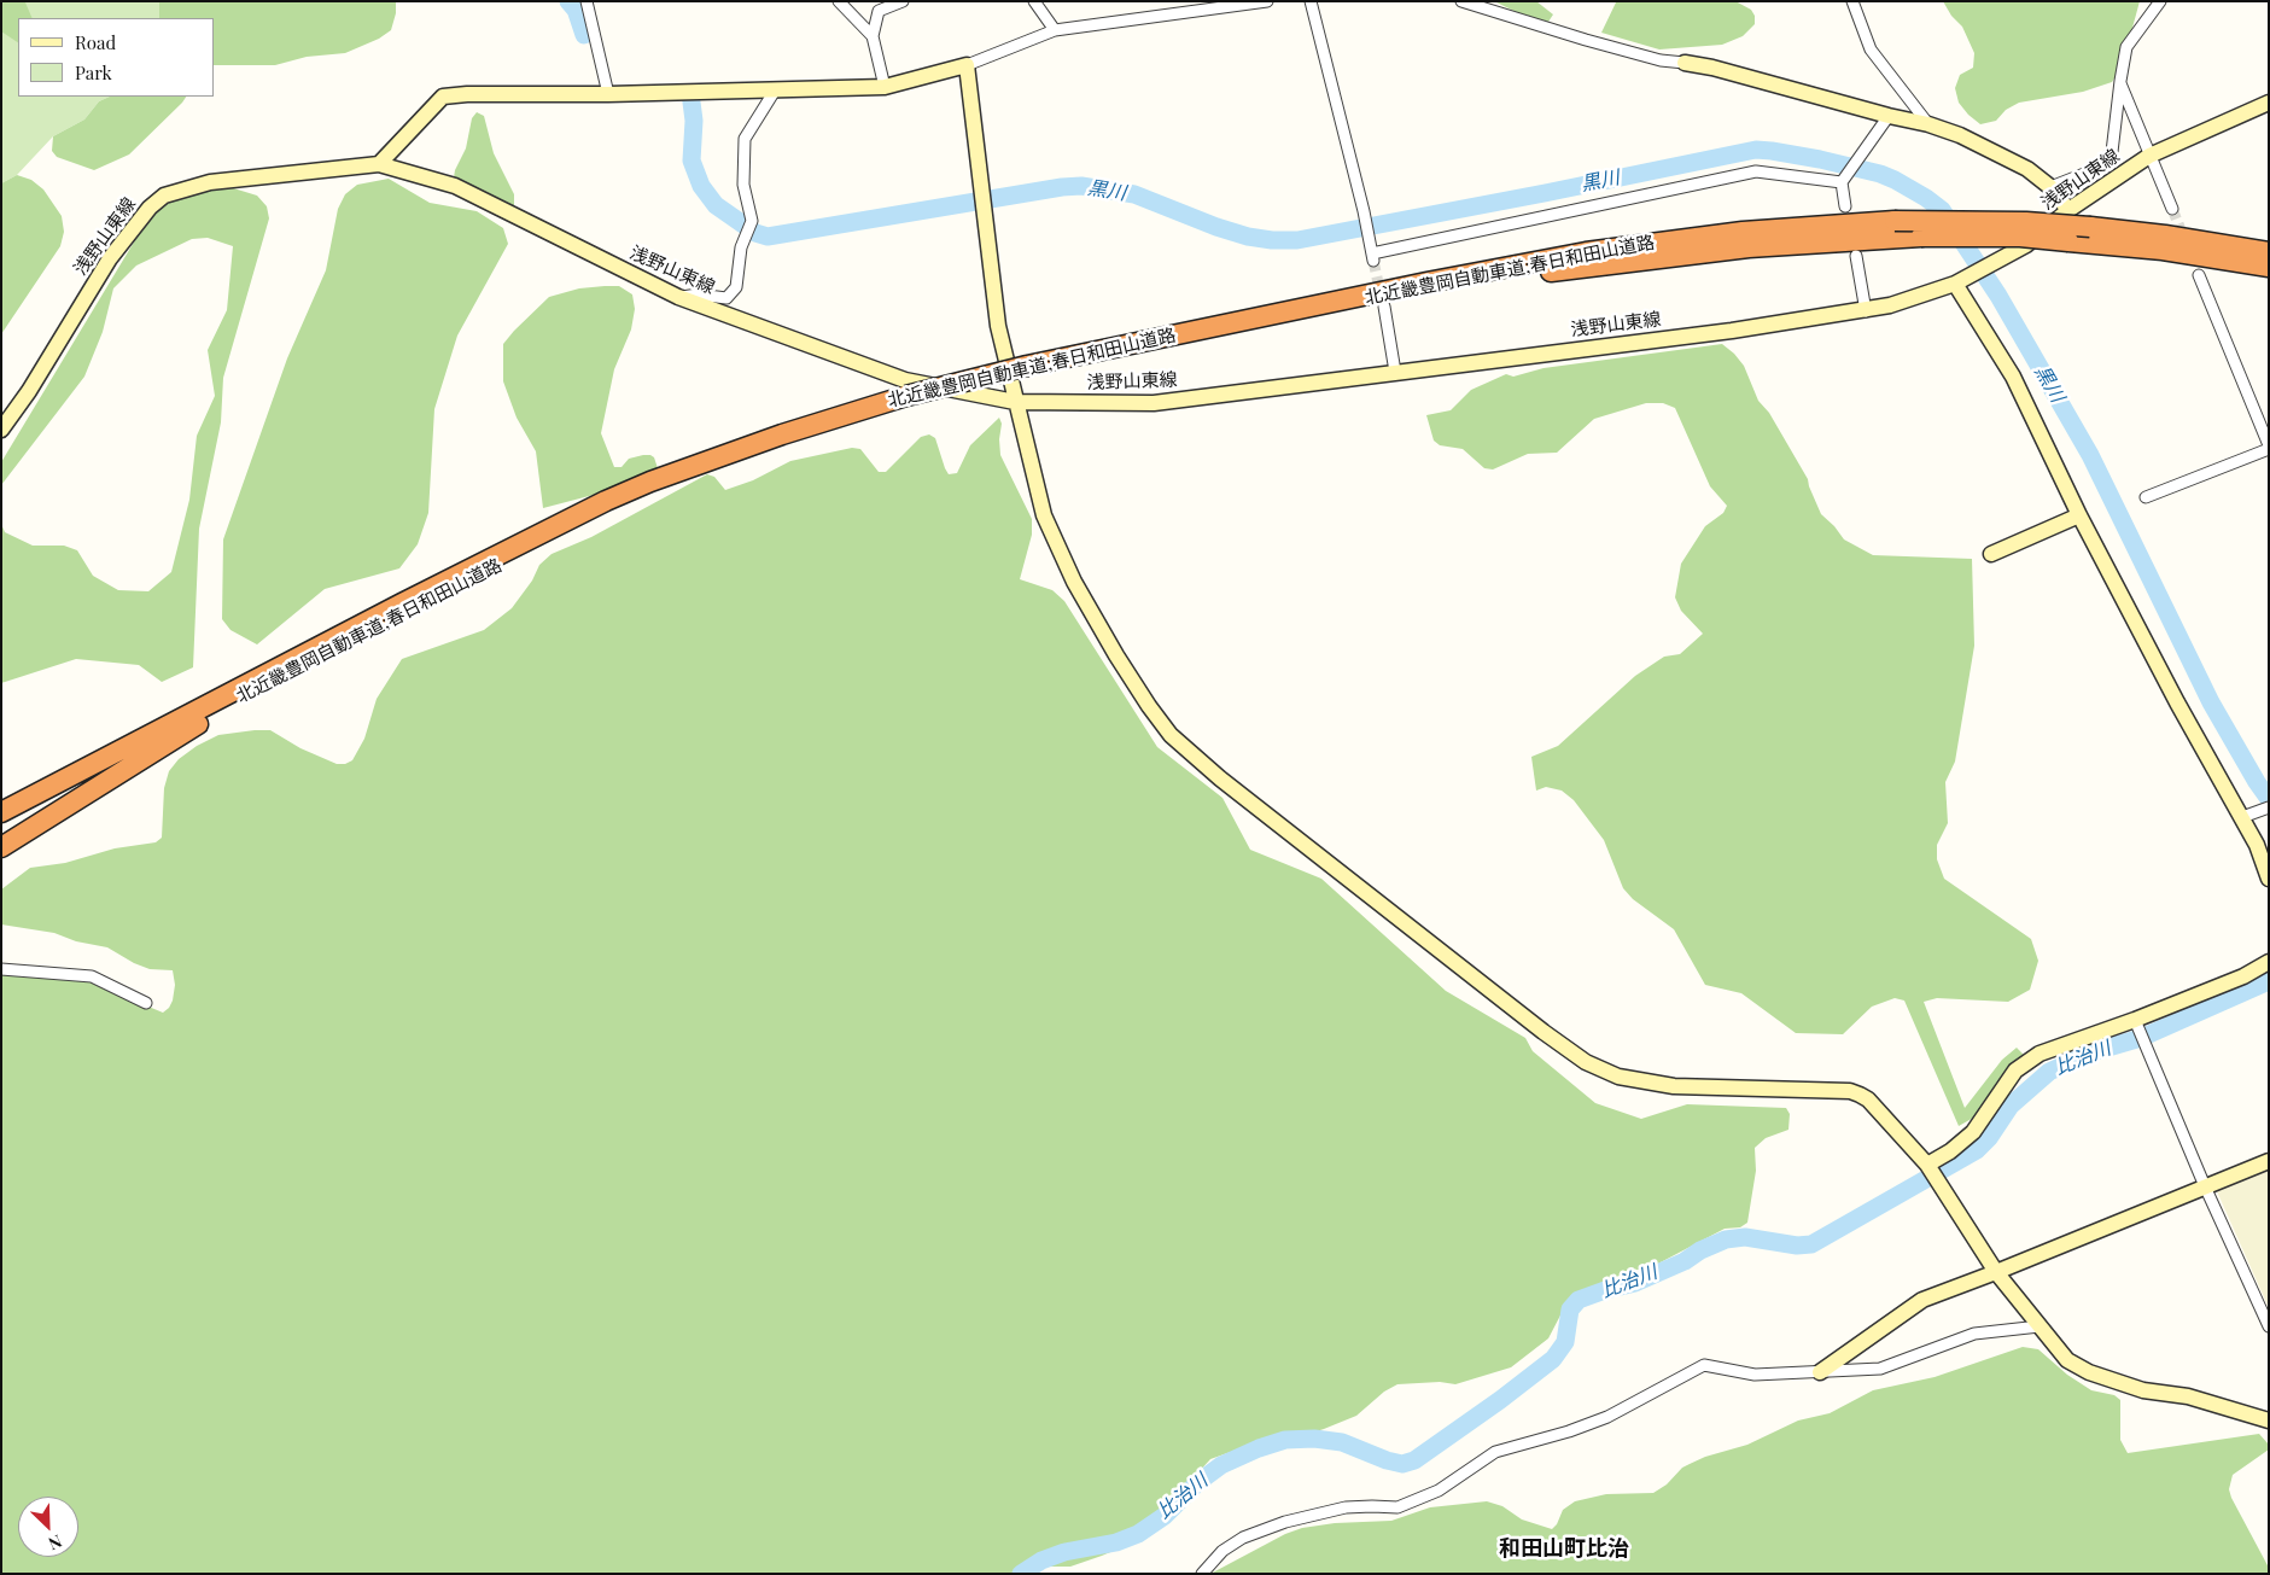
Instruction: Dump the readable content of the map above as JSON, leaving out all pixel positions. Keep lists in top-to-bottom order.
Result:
{
  "streets": {
    "highway": ["北近畿豊岡自動車道;春日和田山道路"],
    "street": ["浅野山東線"]
  },
  "districts": ["和田山町比治"],
  "water": ["黒川", "比治川"],
  "legend": ["Road", "Park"],
  "north": "bottom right"
}
